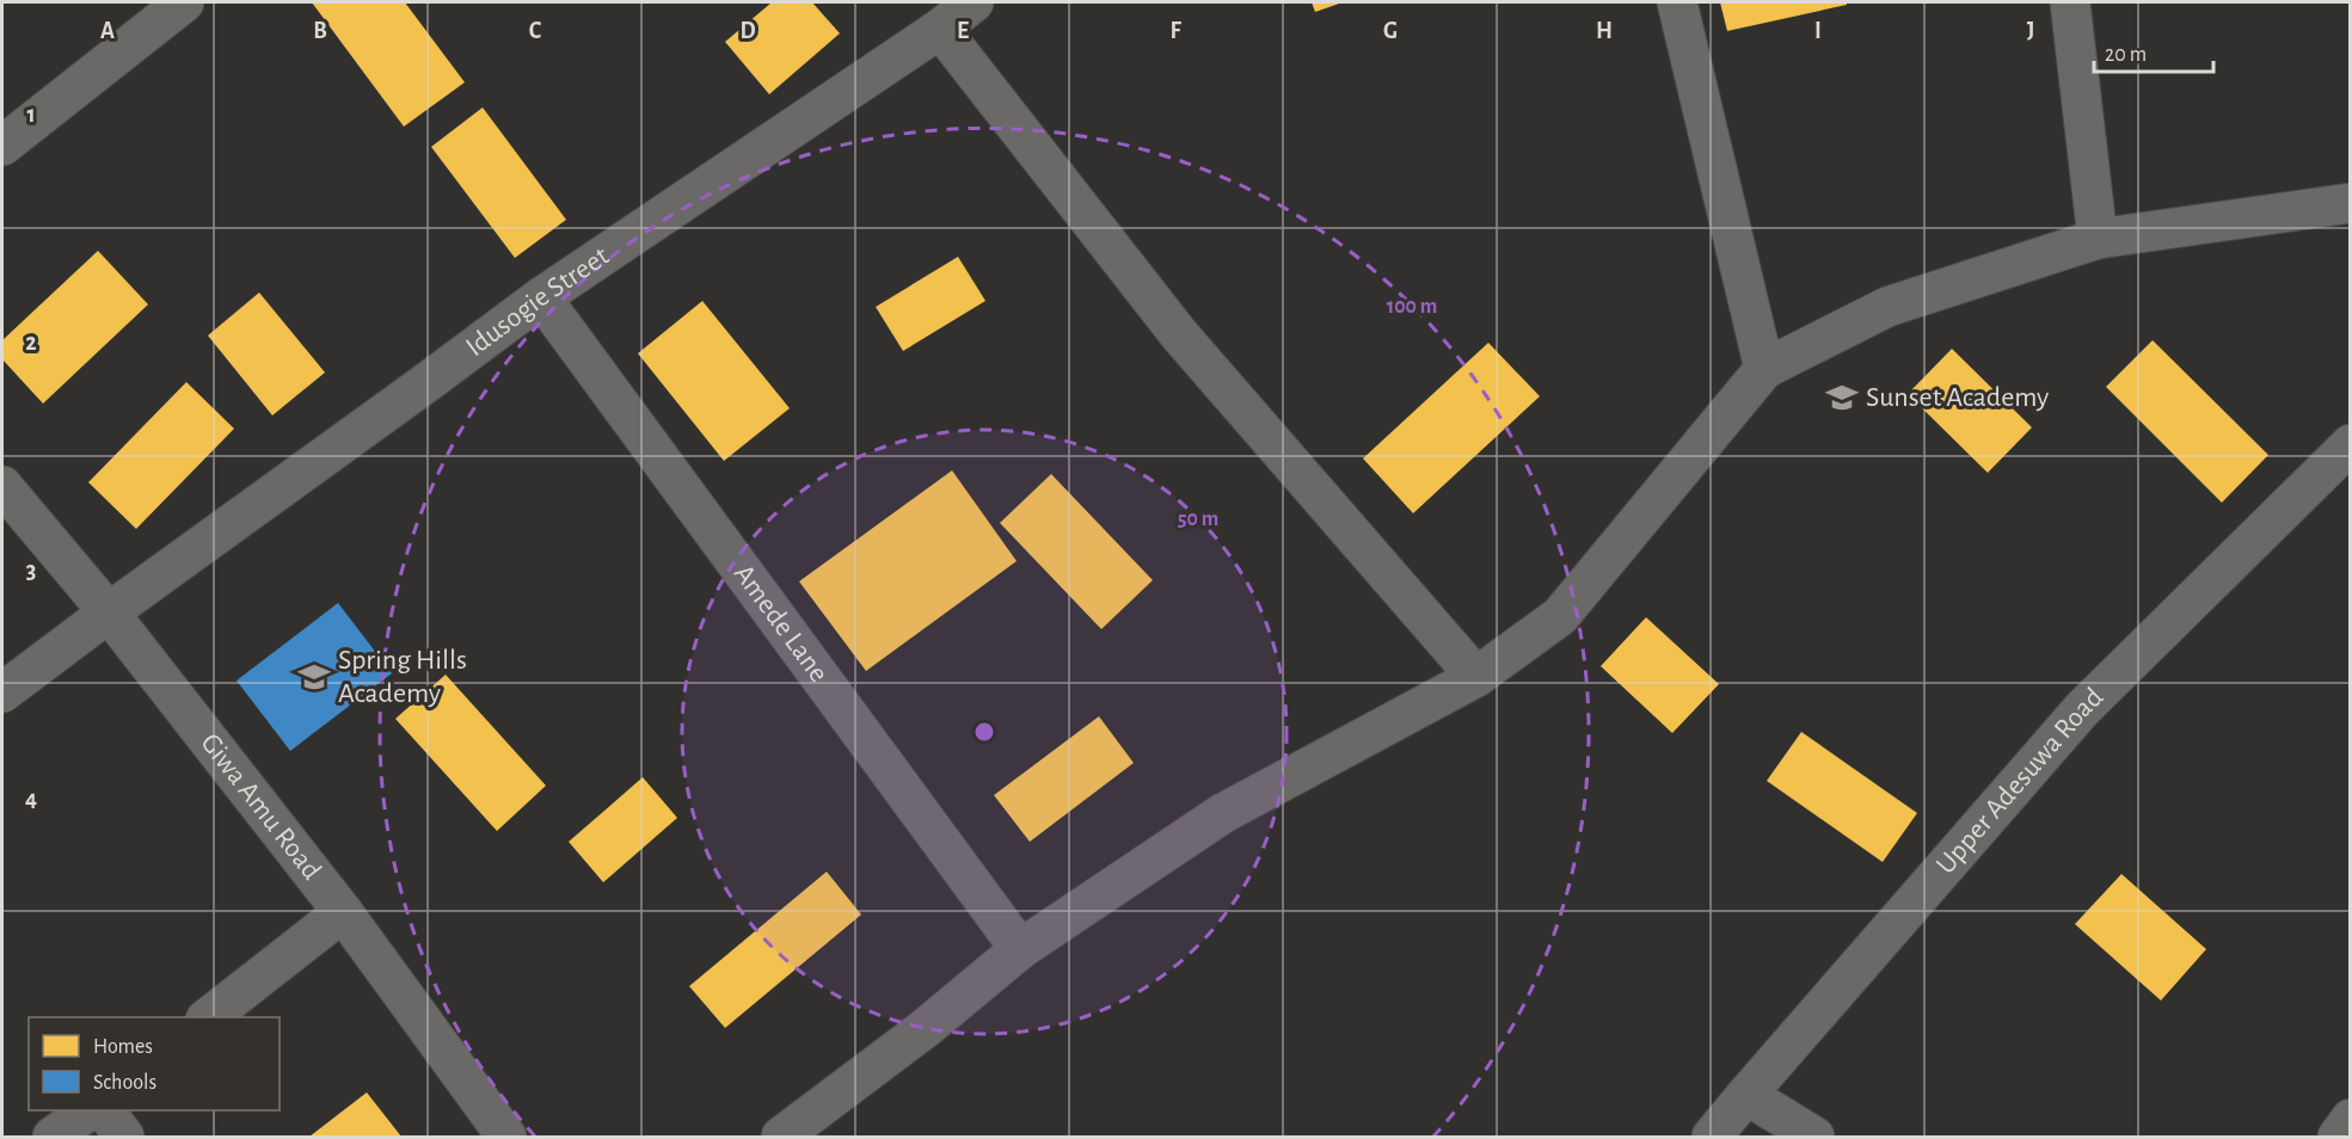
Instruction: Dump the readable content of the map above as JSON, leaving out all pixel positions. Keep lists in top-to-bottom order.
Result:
{
  "streets": {
    "street": [
      "Idusogie Street",
      "Amede Lane",
      "Upper Adesuwa Road",
      "Giwa Amu Road"
    ]
  },
  "crossings": [
    ["Idusogie Street", "Amede Lane"],
    ["Idusogie Street", "Giwa Amu Road"]
  ],
  "places": {
    "school or university": ["Sunset Academy", "Spring Hills Academy"]
  },
  "legend": ["Homes", "Schools"],
  "scale_bar": "20 m",
  "grid": {
    "columns": [
      "A",
      "B",
      "C",
      "D",
      "E",
      "F",
      "G",
      "H",
      "I",
      "J"
    ],
    "rows": [
      "1",
      "2",
      "3",
      "4"
    ]
  },
  "rings": ["100 m", "50 m"]
}
